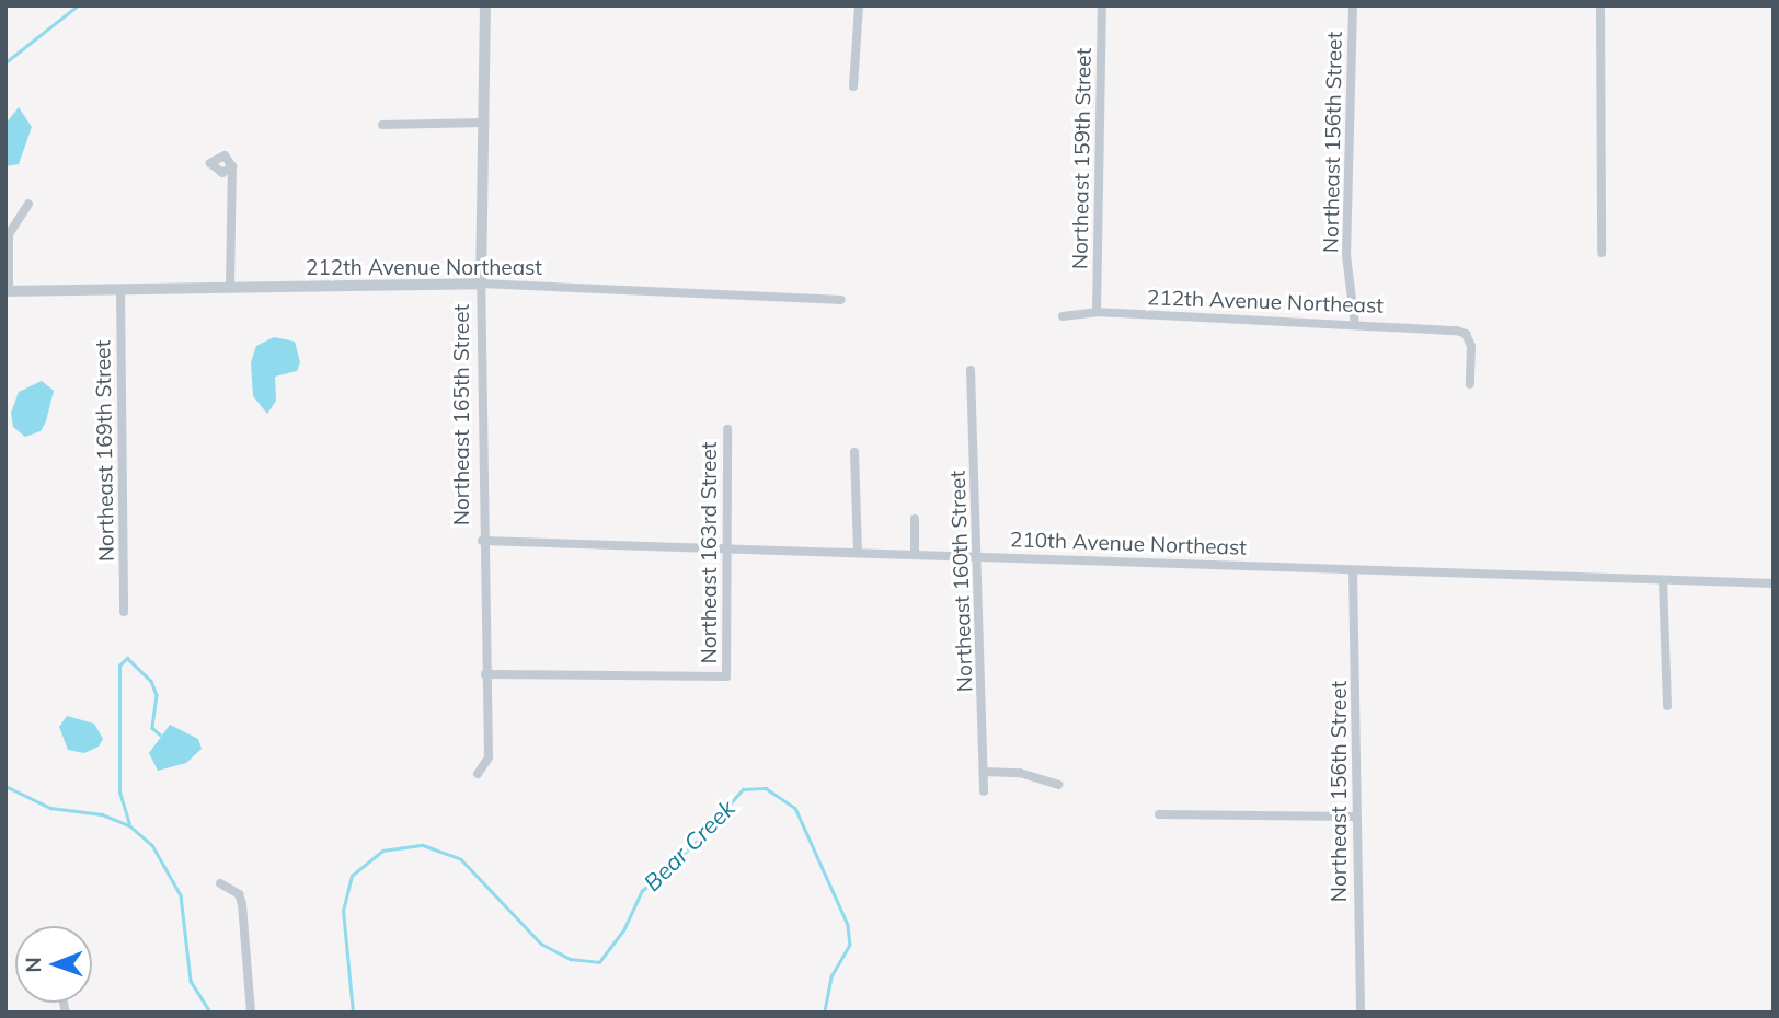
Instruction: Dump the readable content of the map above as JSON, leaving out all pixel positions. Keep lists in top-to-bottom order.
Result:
{
  "streets": {
    "street": [
      "Northeast 156th Street",
      "Northeast 159th Street",
      "212th Avenue Northeast",
      "Northeast 165th Street",
      "Northeast 169th Street",
      "210th Avenue Northeast",
      "Northeast 163rd Street",
      "Northeast 160th Street"
    ]
  },
  "crossings": [
    ["Northeast 156th Street", "212th Avenue Northeast"],
    ["Northeast 156th Street", "210th Avenue Northeast"],
    ["Northeast 159th Street", "212th Avenue Northeast"],
    ["212th Avenue Northeast", "Northeast 165th Street"],
    ["212th Avenue Northeast", "Northeast 169th Street"],
    ["Northeast 165th Street", "210th Avenue Northeast"],
    ["Northeast 165th Street", "Northeast 163rd Street"],
    ["210th Avenue Northeast", "Northeast 163rd Street"],
    ["210th Avenue Northeast", "Northeast 160th Street"]
  ],
  "water": ["Bear Creek"],
  "north": "left"
}
